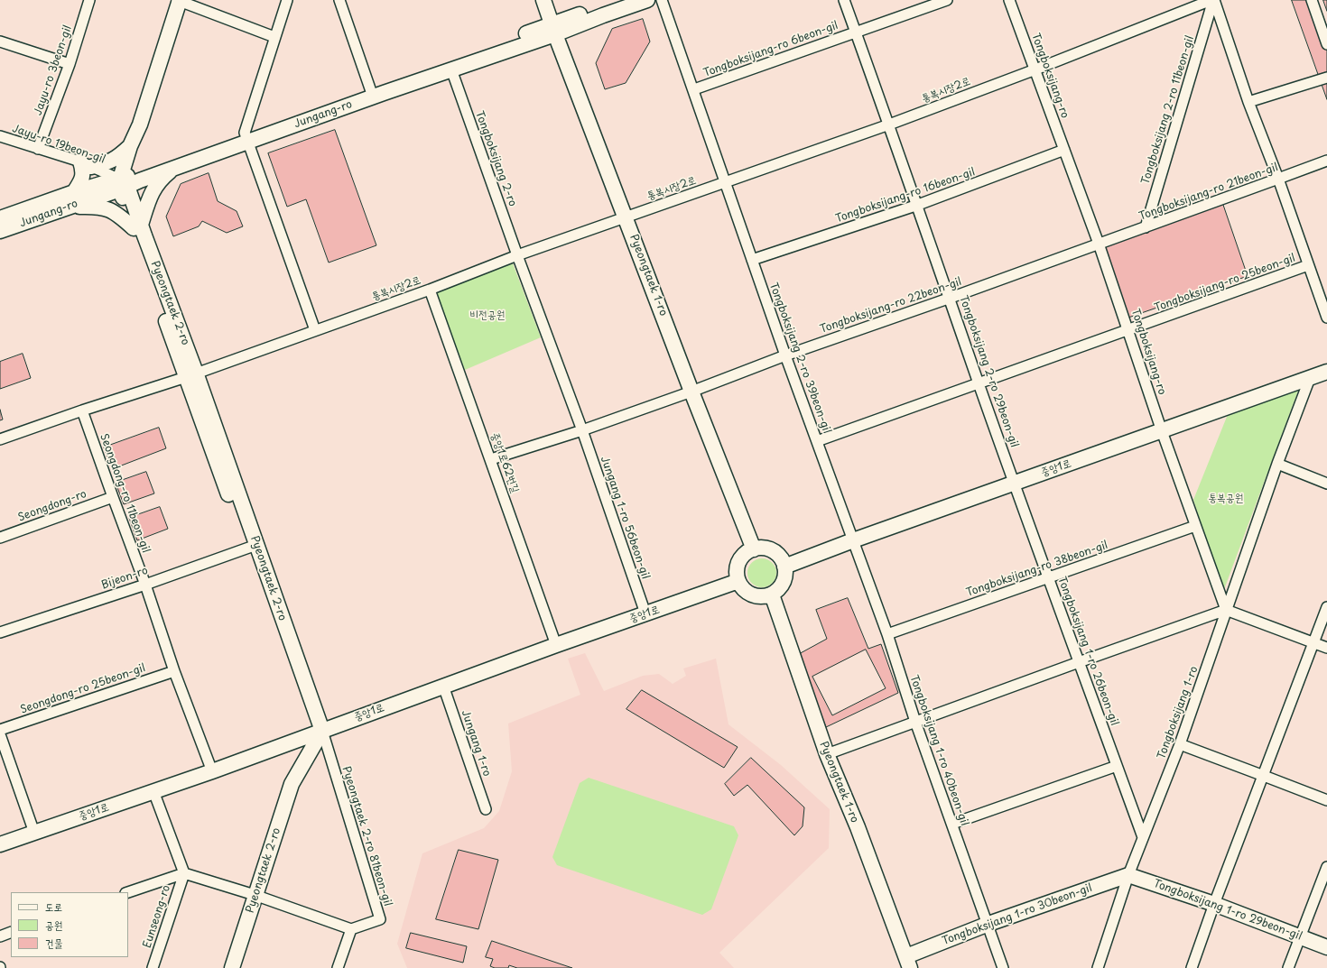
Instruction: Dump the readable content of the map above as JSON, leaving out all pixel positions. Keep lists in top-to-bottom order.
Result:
{
  "streets": {
    "street": [
      "Tongboksijang-ro 6beon-gil",
      "Jayu-ro 3beon-gil",
      "Tongboksijang-ro",
      "통복시장2로",
      "Tongboksijang 2-ro 11beon-gil",
      "Jungang-ro",
      "Jayu-ro 19beon-gil",
      "Tongboksijang 2-ro",
      "Tongboksijang-ro 21beon-gil",
      "Tongboksijang-ro 16beon-gil",
      "Pyeongtaek 1-ro",
      "Tongboksijang-ro 25beon-gil",
      "Pyeongtaek 2-ro",
      "Tongboksijang-ro 22beon-gil",
      "Tongboksijang 2-ro 39beon-gil",
      "Tongboksijang 2-ro 29beon-gil",
      "중앙1로62번길",
      "중앙1로",
      "Seongdong-ro 11beon-gil",
      "Seongdong-ro",
      "Jungang 1-ro 56beon-gil",
      "Tongboksijang-ro 38beon-gil",
      "Bijeon-ro",
      "Tongboksijang 1-ro 26beon-gil",
      "Seongdong-ro 25beon-gil",
      "Tongboksijang 1-ro",
      "Jungang 1-ro",
      "Tongboksijang 1-ro 40beon-gil",
      "Pyeongtaek 2-ro 81beon-gil",
      "Tongboksijang 1-ro 29beon-gil",
      "Tongboksijang 1-ro 30beon-gil",
      "Eunseong-ro"
    ]
  },
  "crossings": [
    ["Tongboksijang-ro 6beon-gil", "통복시장2로"],
    ["Tongboksijang-ro 6beon-gil", "Tongboksijang 2-ro 39beon-gil"],
    ["Jayu-ro 3beon-gil", "Jayu-ro 19beon-gil"],
    ["Tongboksijang-ro", "통복시장2로"],
    ["Tongboksijang-ro", "Tongboksijang-ro 21beon-gil"],
    ["Tongboksijang-ro", "Tongboksijang-ro 16beon-gil"],
    ["Tongboksijang-ro", "Tongboksijang-ro 25beon-gil"],
    ["Tongboksijang-ro", "Tongboksijang-ro 22beon-gil"],
    ["Tongboksijang-ro", "중앙1로"],
    ["Tongboksijang-ro", "Tongboksijang-ro 38beon-gil"],
    ["Tongboksijang-ro", "Tongboksijang 1-ro"],
    ["통복시장2로", "Tongboksijang 2-ro"],
    ["통복시장2로", "Pyeongtaek 1-ro"],
    ["통복시장2로", "Pyeongtaek 2-ro"],
    ["통복시장2로", "Tongboksijang 2-ro 39beon-gil"],
    ["통복시장2로", "Tongboksijang 2-ro 29beon-gil"],
    ["통복시장2로", "중앙1로62번길"],
    ["통복시장2로", "Jungang 1-ro 56beon-gil"],
    ["Tongboksijang 2-ro 11beon-gil", "Tongboksijang-ro 21beon-gil"],
    ["Jungang-ro", "Jayu-ro 19beon-gil"],
    ["Jungang-ro", "Tongboksijang 2-ro"],
    ["Jungang-ro", "Pyeongtaek 1-ro"],
    ["Jungang-ro", "Pyeongtaek 2-ro"],
    ["Jayu-ro 19beon-gil", "Pyeongtaek 2-ro"],
    ["Tongboksijang 2-ro", "Jungang 1-ro 56beon-gil"],
    ["Tongboksijang-ro 21beon-gil", "Tongboksijang-ro 22beon-gil"],
    ["Tongboksijang-ro 16beon-gil", "Tongboksijang 2-ro 39beon-gil"],
    ["Tongboksijang-ro 16beon-gil", "Tongboksijang 2-ro 29beon-gil"],
    ["Pyeongtaek 1-ro", "Tongboksijang-ro 22beon-gil"],
    ["Pyeongtaek 1-ro", "중앙1로"],
    ["Pyeongtaek 1-ro", "Tongboksijang 1-ro 30beon-gil"],
    ["Tongboksijang-ro 25beon-gil", "Tongboksijang 2-ro 39beon-gil"],
    ["Tongboksijang-ro 25beon-gil", "Tongboksijang 2-ro 29beon-gil"],
    ["Pyeongtaek 2-ro", "중앙1로"],
    ["Pyeongtaek 2-ro", "Bijeon-ro"],
    ["Pyeongtaek 2-ro", "Pyeongtaek 2-ro 81beon-gil"],
    ["Tongboksijang-ro 22beon-gil", "Tongboksijang 2-ro 39beon-gil"],
    ["Tongboksijang-ro 22beon-gil", "Tongboksijang 2-ro 29beon-gil"],
    ["Tongboksijang 2-ro 39beon-gil", "중앙1로"],
    ["Tongboksijang 2-ro 39beon-gil", "Tongboksijang 1-ro 40beon-gil"],
    ["Tongboksijang 2-ro 29beon-gil", "중앙1로"],
    ["Tongboksijang 2-ro 29beon-gil", "Tongboksijang 1-ro 26beon-gil"],
    ["중앙1로62번길", "중앙1로"],
    ["중앙1로", "Jungang 1-ro 56beon-gil"],
    ["중앙1로", "Tongboksijang 1-ro 26beon-gil"],
    ["중앙1로", "Tongboksijang 1-ro"],
    ["중앙1로", "Jungang 1-ro"],
    ["중앙1로", "Tongboksijang 1-ro 40beon-gil"],
    ["중앙1로", "Pyeongtaek 2-ro 81beon-gil"],
    ["Seongdong-ro 11beon-gil", "Seongdong-ro"],
    ["Seongdong-ro 11beon-gil", "Bijeon-ro"],
    ["Tongboksijang-ro 38beon-gil", "Tongboksijang 1-ro 26beon-gil"],
    ["Tongboksijang-ro 38beon-gil", "Tongboksijang 1-ro 40beon-gil"],
    ["Tongboksijang 1-ro 26beon-gil", "Tongboksijang 1-ro"],
    ["Tongboksijang 1-ro", "Tongboksijang 1-ro 29beon-gil"],
    ["Tongboksijang 1-ro", "Tongboksijang 1-ro 30beon-gil"],
    ["Tongboksijang 1-ro 40beon-gil", "Tongboksijang 1-ro 30beon-gil"],
    ["Tongboksijang 1-ro 29beon-gil", "Tongboksijang 1-ro 30beon-gil"]
  ],
  "parks": ["비전공원", "통복공원"],
  "legend": ["도로", "공원", "건물"]
}
